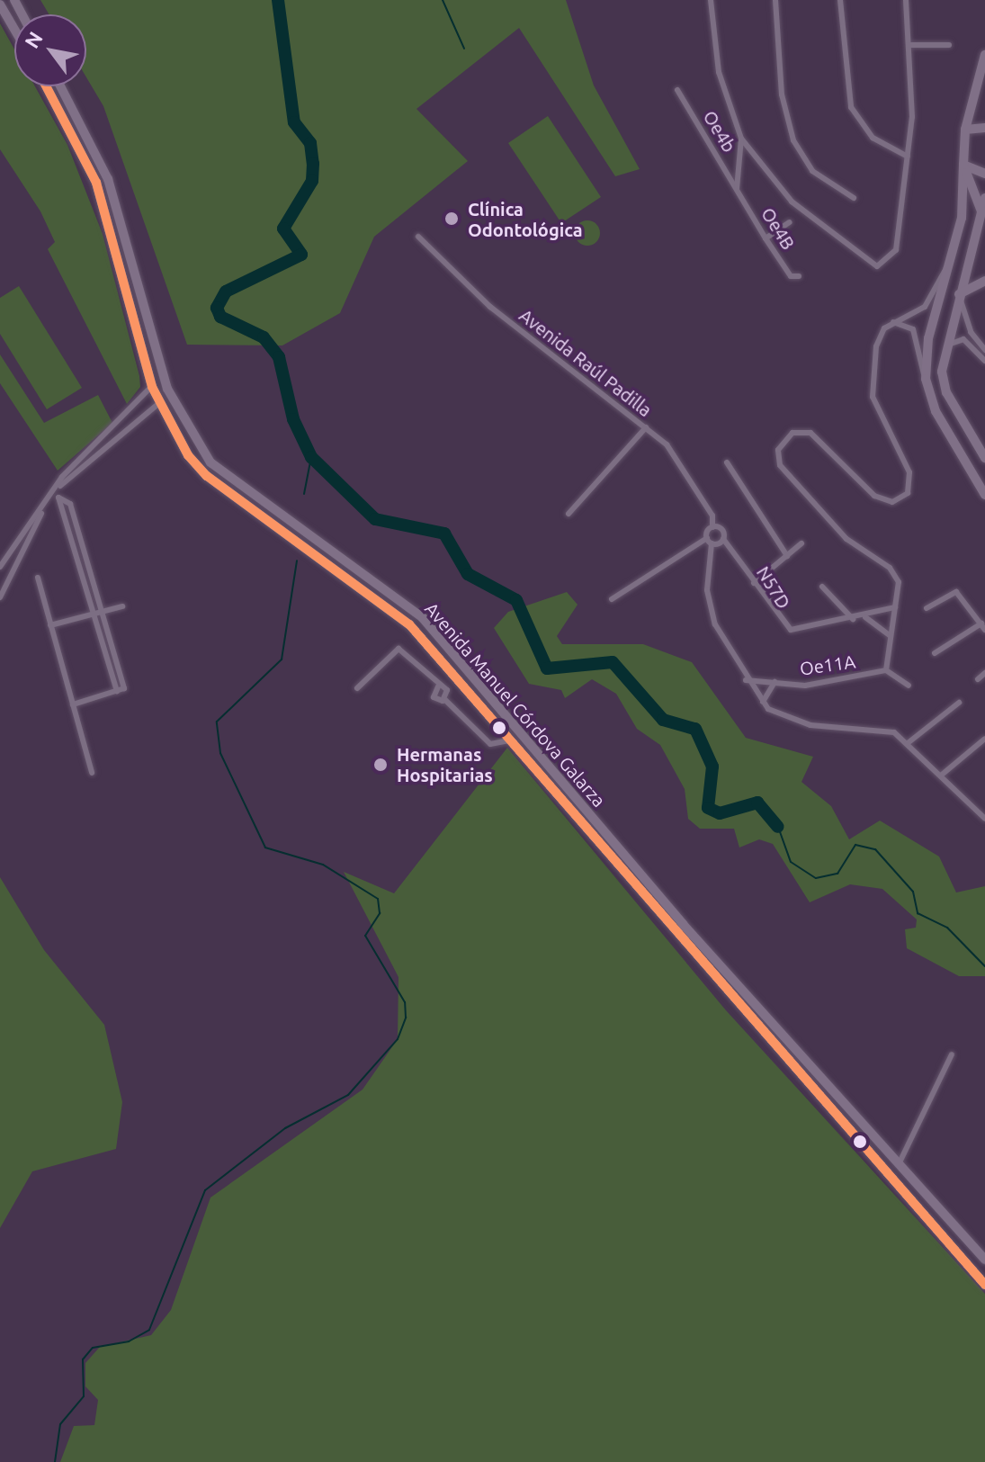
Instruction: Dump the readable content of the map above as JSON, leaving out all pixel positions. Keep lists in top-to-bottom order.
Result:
{
  "streets": {
    "main road": ["Avenida Manuel Córdova Galarza"],
    "street": [
      "Oe4b",
      "Oe4B",
      "Avenida Raúl Padilla",
      "N57D",
      "Oe11A"
    ]
  },
  "crossings": [
    ["Oe4b", "Oe4B"],
    ["Avenida Raúl Padilla", "N57D"]
  ],
  "places": ["Clínica Odontológica", "Hermanas Hospitarias"],
  "north": "top left"
}
